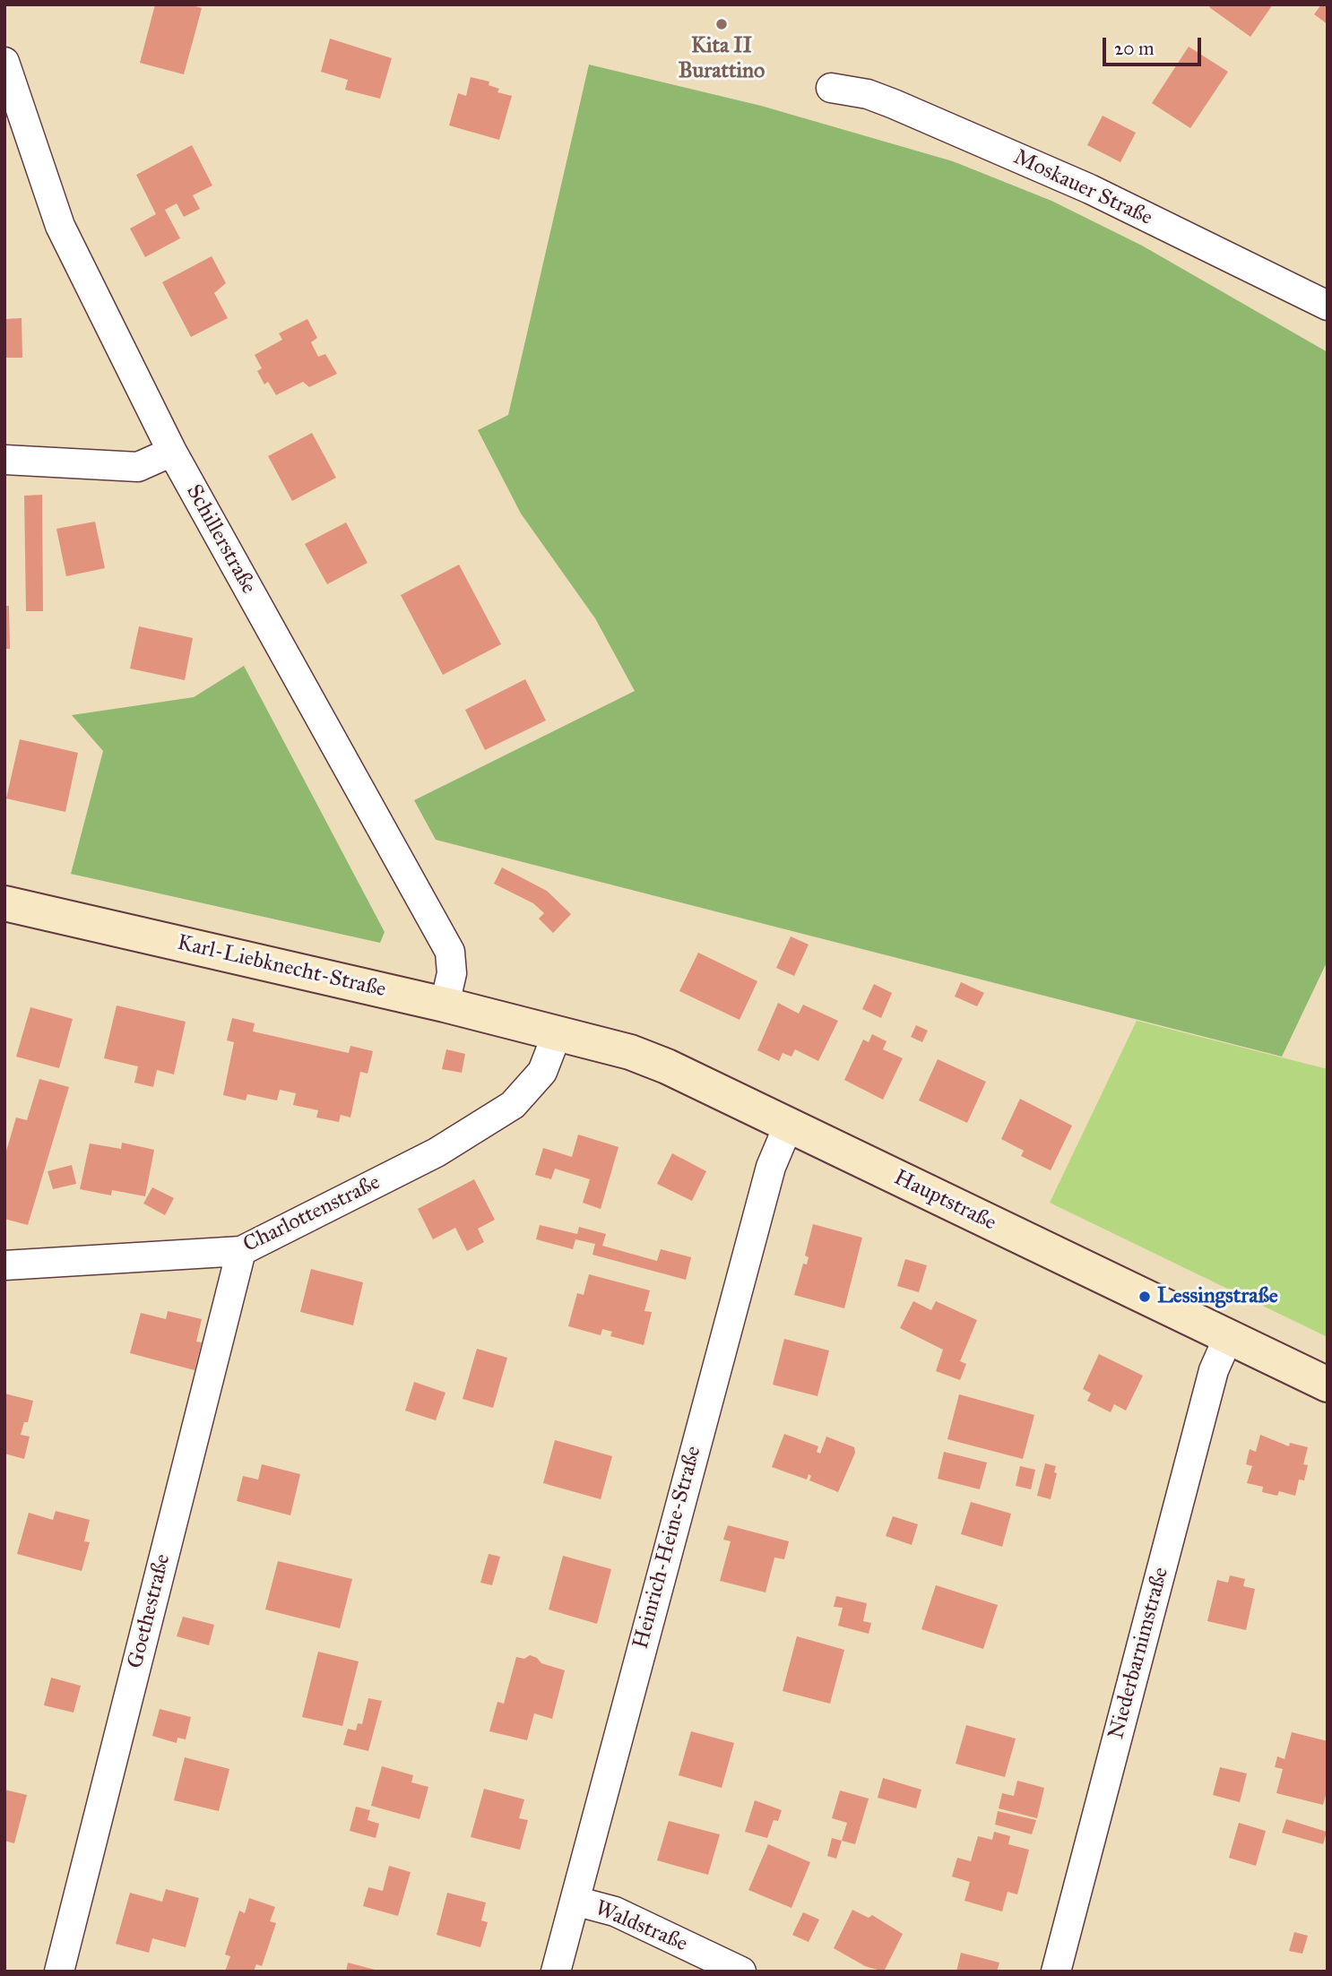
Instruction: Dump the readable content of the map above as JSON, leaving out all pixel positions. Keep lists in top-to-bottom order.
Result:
{
  "streets": {
    "street": [
      "Moskauer Straße",
      "Schillerstraße",
      "Karl-Liebknecht-Straße",
      "Hauptstraße",
      "Charlottenstraße",
      "Heinrich-Heine-Straße",
      "Goethestraße",
      "Niederbarnimstraße",
      "Waldstraße"
    ]
  },
  "crossings": [
    ["Schillerstraße", "Karl-Liebknecht-Straße"],
    ["Karl-Liebknecht-Straße", "Hauptstraße"],
    ["Karl-Liebknecht-Straße", "Charlottenstraße"],
    ["Hauptstraße", "Charlottenstraße"],
    ["Hauptstraße", "Heinrich-Heine-Straße"],
    ["Hauptstraße", "Niederbarnimstraße"],
    ["Charlottenstraße", "Goethestraße"],
    ["Heinrich-Heine-Straße", "Waldstraße"]
  ],
  "places": ["Kita II Burattino", "Lessingstraße"],
  "scale_bar": "20 m"
}
